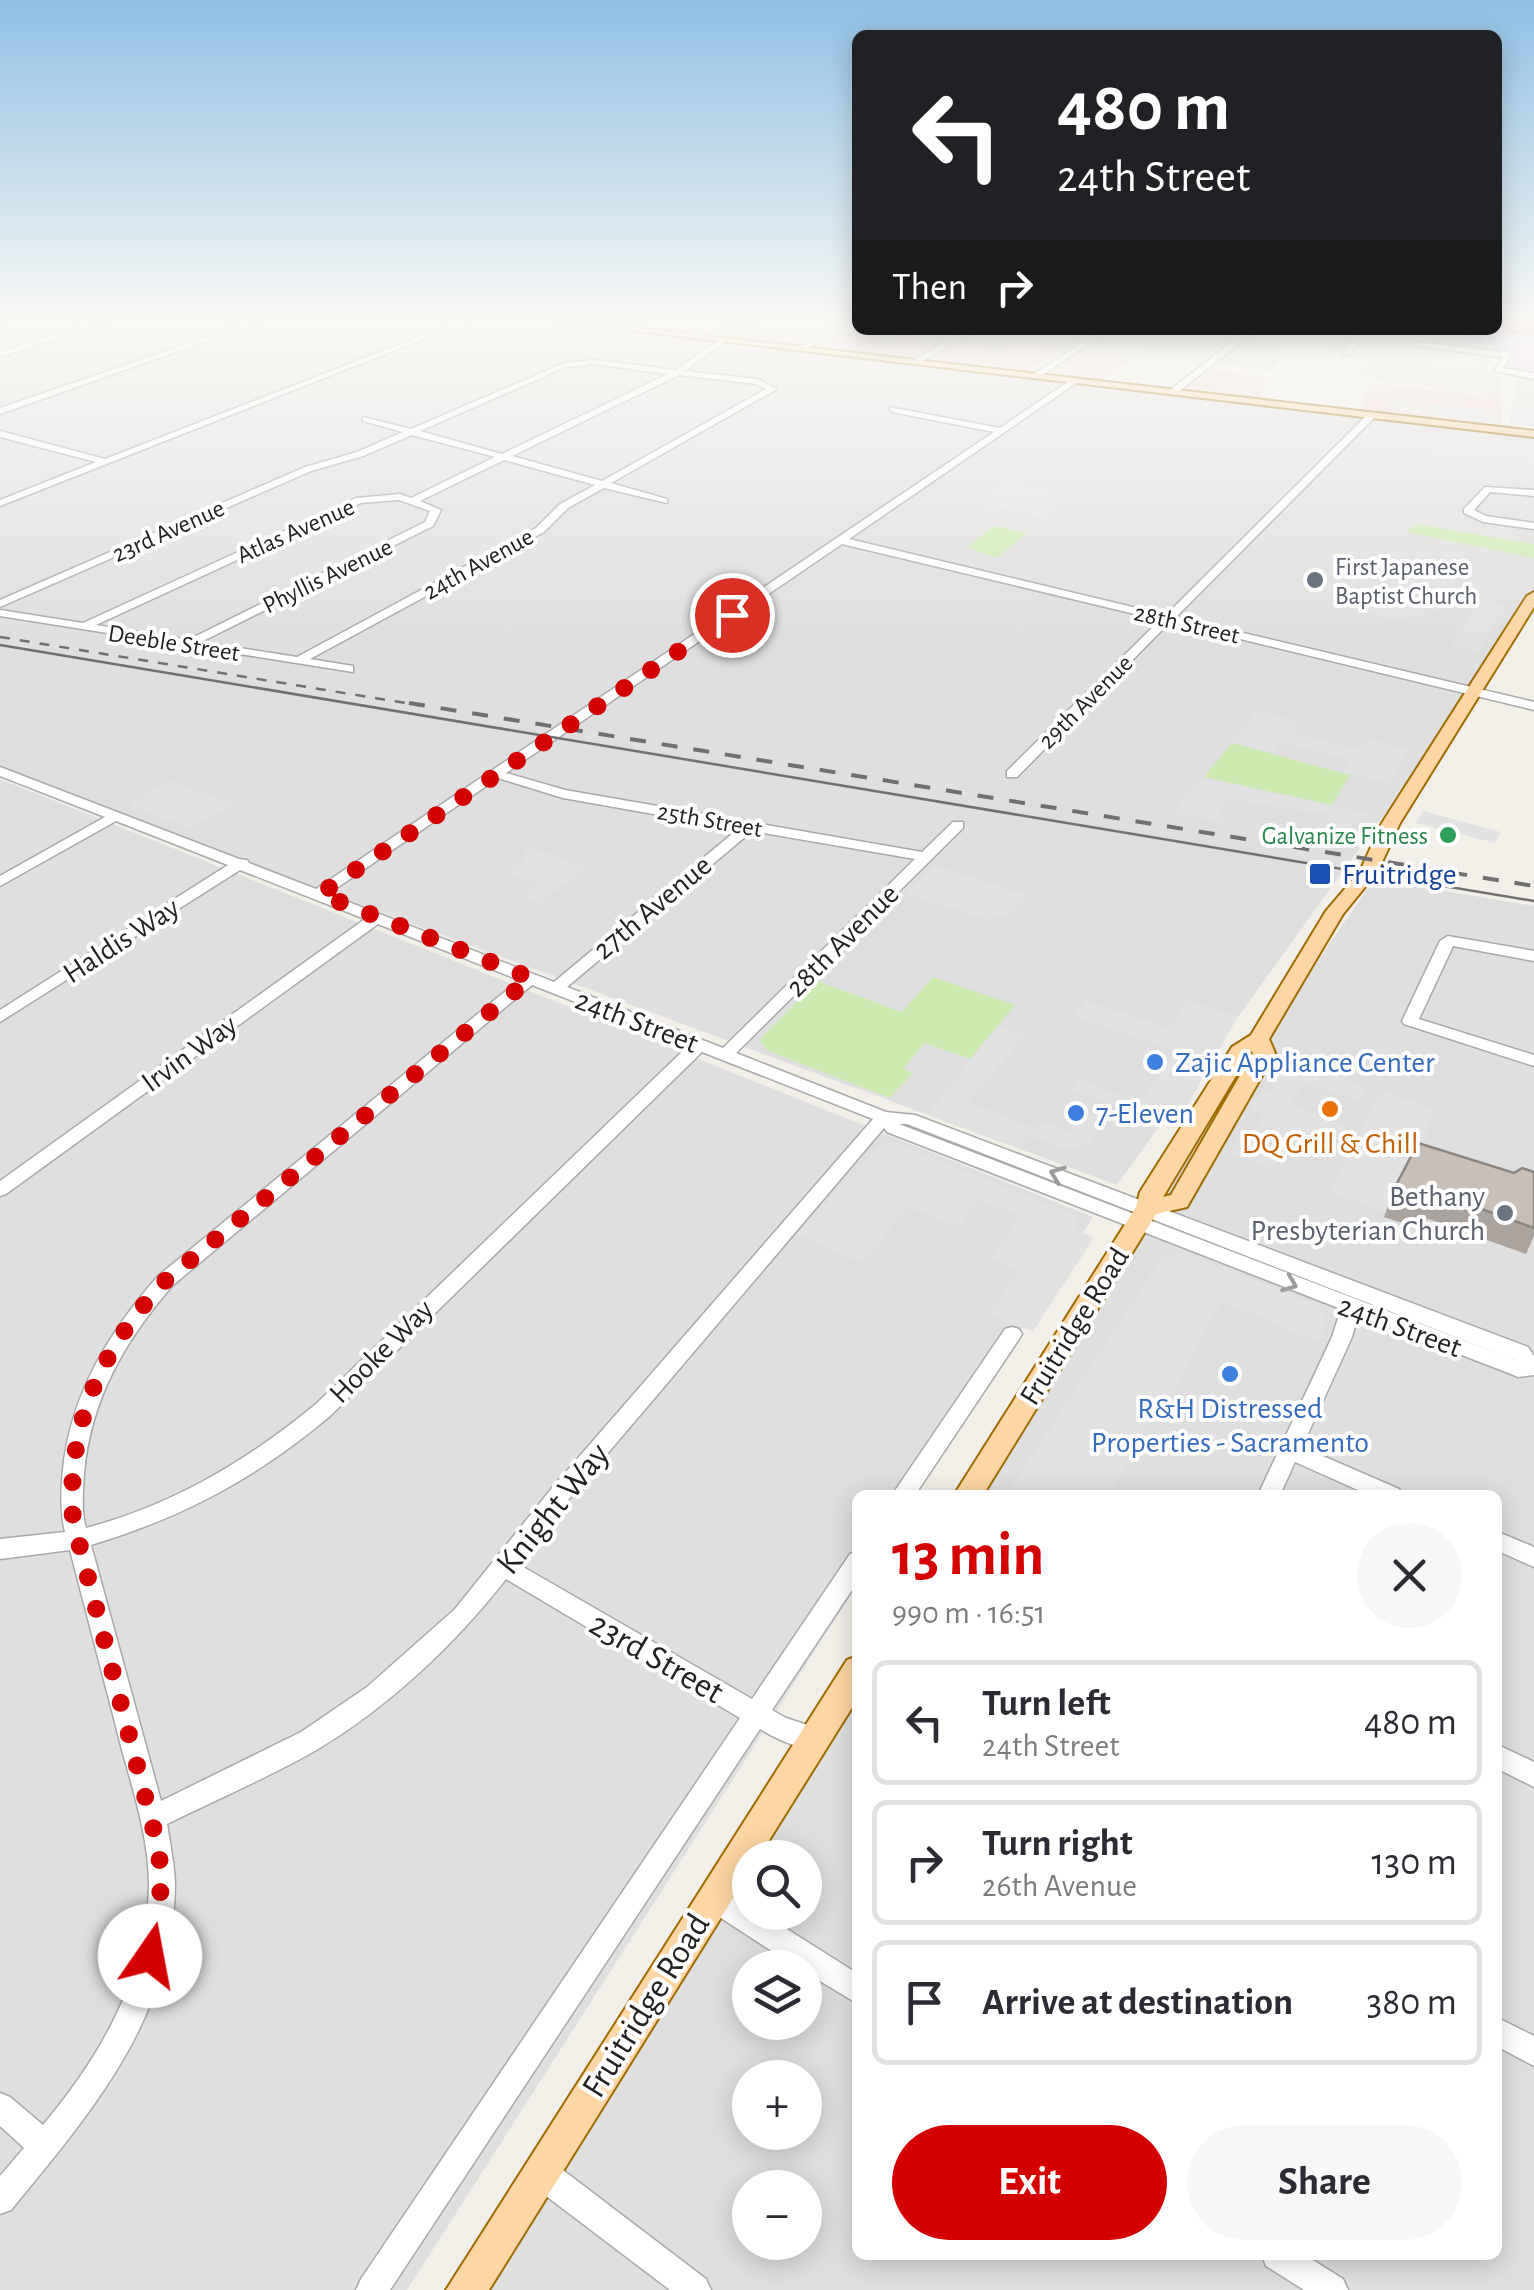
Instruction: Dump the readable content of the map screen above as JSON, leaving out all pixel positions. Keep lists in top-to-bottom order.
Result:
{
  "streets": {
    "main road": ["Fruitridge Road"],
    "street": [
      "23rd Avenue",
      "Atlas Avenue",
      "24th Avenue",
      "Phyllis Avenue",
      "28th Street",
      "Deeble Street",
      "29th Avenue",
      "25th Street",
      "27th Avenue",
      "Haldis Way",
      "28th Avenue",
      "24th Street",
      "Irvin Way",
      "Hooke Way",
      "Knight Way",
      "23rd Street"
    ]
  },
  "crossings": [
    ["Atlas Avenue", "Phyllis Avenue"],
    ["Atlas Avenue", "Deeble Street"],
    ["24th Avenue", "Deeble Street"],
    ["Phyllis Avenue", "Deeble Street"],
    ["28th Street", "29th Avenue"],
    ["28th Street", "Fruitridge Road"],
    ["25th Street", "27th Avenue"],
    ["25th Street", "28th Avenue"],
    ["27th Avenue", "24th Street"],
    ["Haldis Way", "24th Street"],
    ["28th Avenue", "24th Street"],
    ["24th Street", "Irvin Way"],
    ["24th Street", "Fruitridge Road"],
    ["24th Street", "Hooke Way"],
    ["24th Street", "Knight Way"],
    ["Fruitridge Road", "23rd Street"],
    ["Knight Way", "23rd Street"]
  ],
  "places": {
    "other": [
      "First Japanese Baptist Church",
      "Galvanize Fitness",
      "Zajic Appliance Center",
      "DQ Grill & Chill",
      "7-Eleven",
      "Bethany Presbyterian Church",
      "R&H Distressed Properties - Sacramento"
    ],
    "transit": ["Fruitridge"]
  },
  "page": {
    "turn": ["480 m", "24th Street"],
    "then": "Then",
    "heading": ["13 min", "990 m · 16:51"],
    "list": [
      {
        "name": "Turn left",
        "note": "24th Street",
        "value": "480 m"
      },
      {
        "name": "Turn right",
        "note": "26th Avenue",
        "value": "130 m"
      },
      {
        "name": "Arrive at destination",
        "value": "380 m"
      }
    ],
    "map_buttons": ["+", "−"],
    "buttons": ["Exit", "Share"]
  }
}
